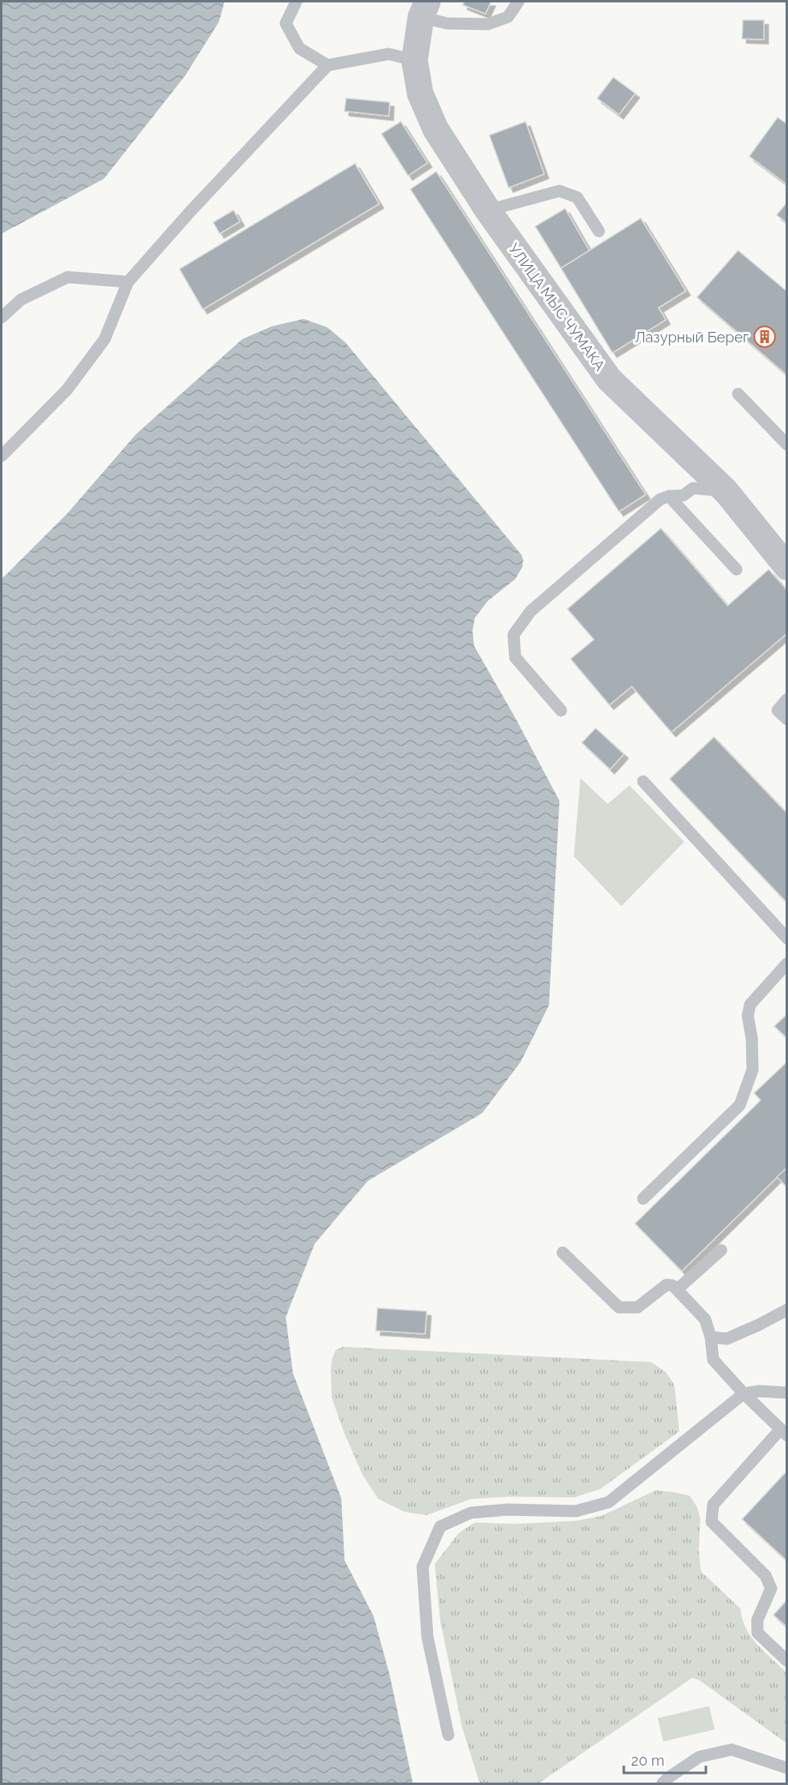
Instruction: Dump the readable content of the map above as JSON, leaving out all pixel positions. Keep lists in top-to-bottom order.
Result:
{
  "streets": {
    "street": ["УЛИЦА МЫС ЧУМАКА"]
  },
  "places": {
    "building": ["Лазурный Берег"]
  },
  "scale_bar": "20 m"
}
